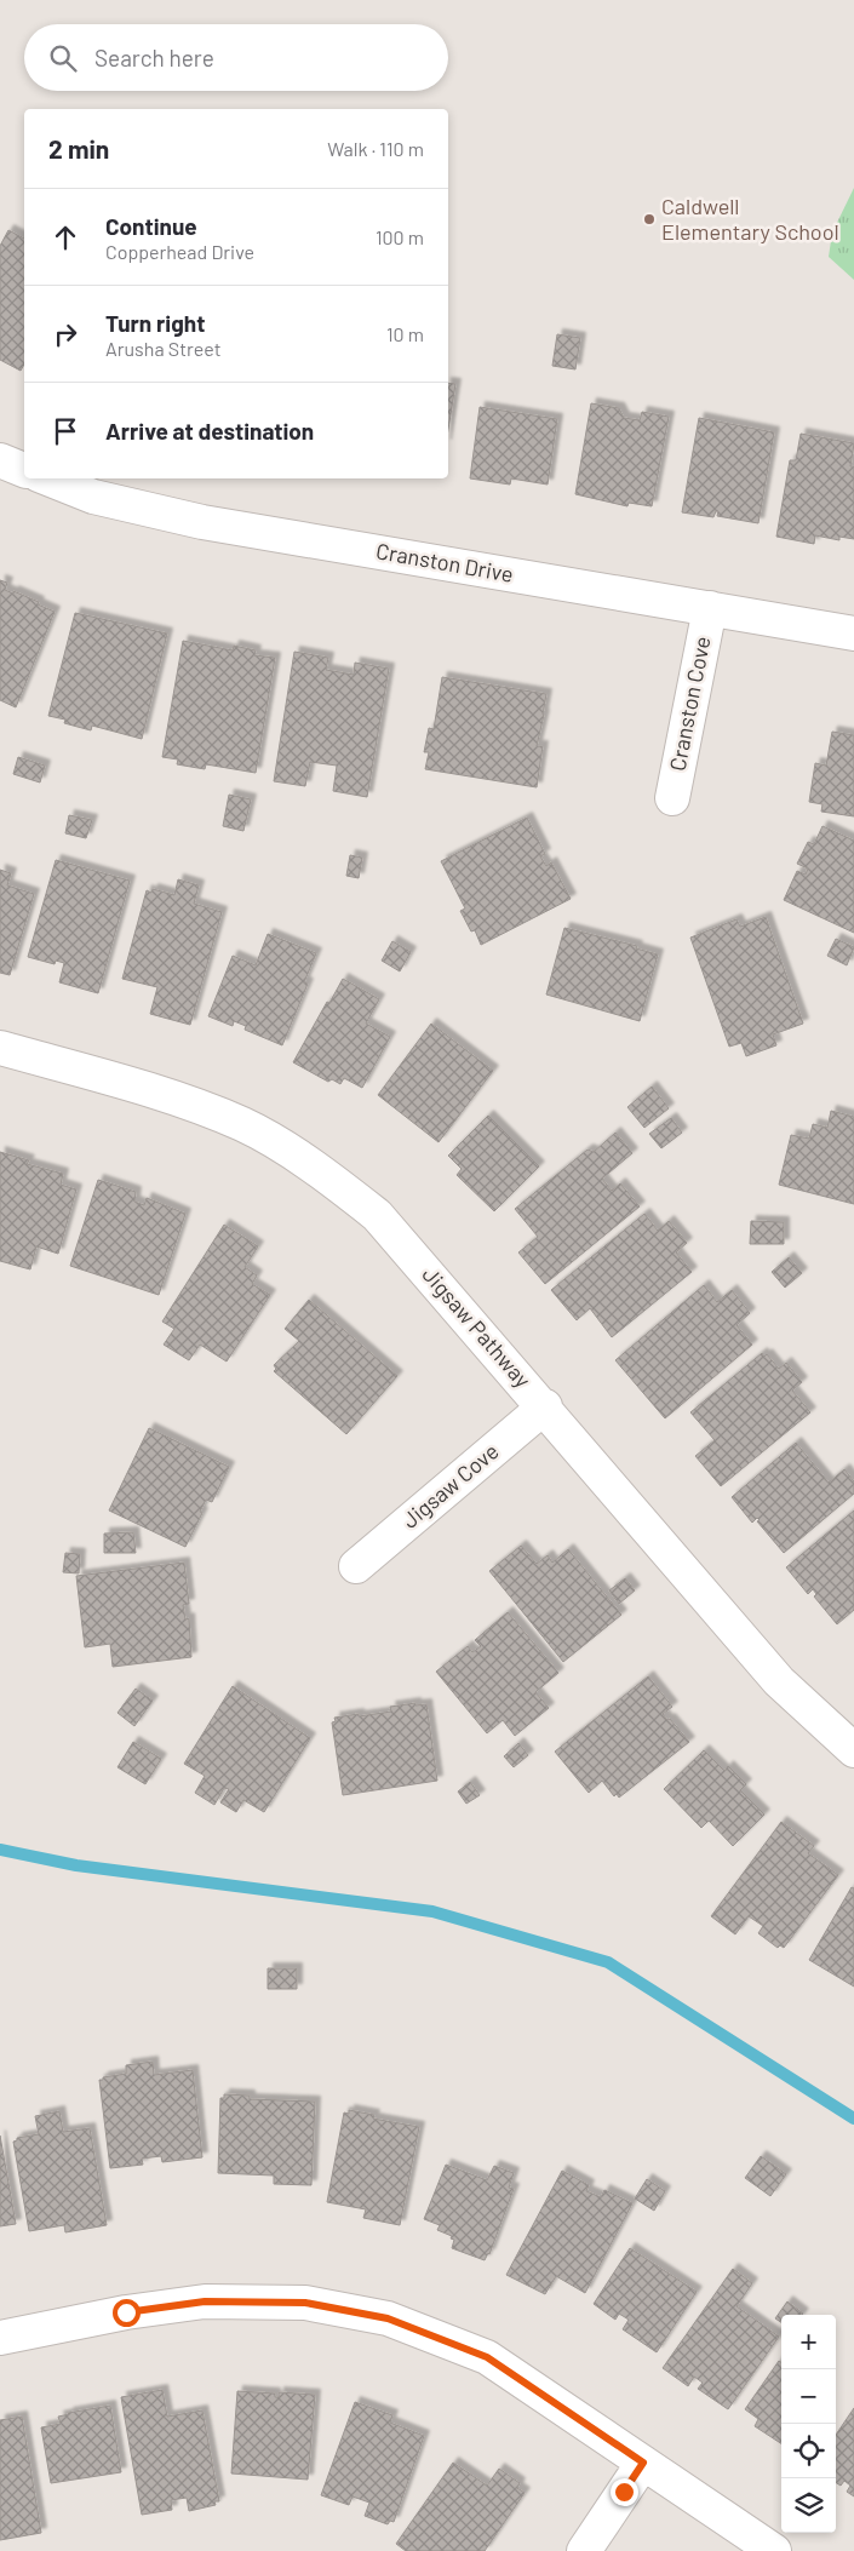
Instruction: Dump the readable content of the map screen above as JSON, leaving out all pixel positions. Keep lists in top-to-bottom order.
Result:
{
  "streets": {
    "street": [
      "Cranston Drive",
      "Cranston Cove",
      "Jigsaw Pathway",
      "Jigsaw Cove"
    ]
  },
  "crossings": [
    ["Cranston Drive", "Cranston Cove"],
    ["Jigsaw Pathway", "Jigsaw Cove"]
  ],
  "places": ["Caldwell Elementary School"],
  "page": {
    "search": "Search here",
    "heading": ["2 min", "Walk · 110 m"],
    "list": [
      ["Continue", "Copperhead Drive", "100 m"],
      ["Turn right", "Arusha Street", "10 m"],
      "Arrive at destination"
    ],
    "map_buttons": ["+", "−"]
  }
}
